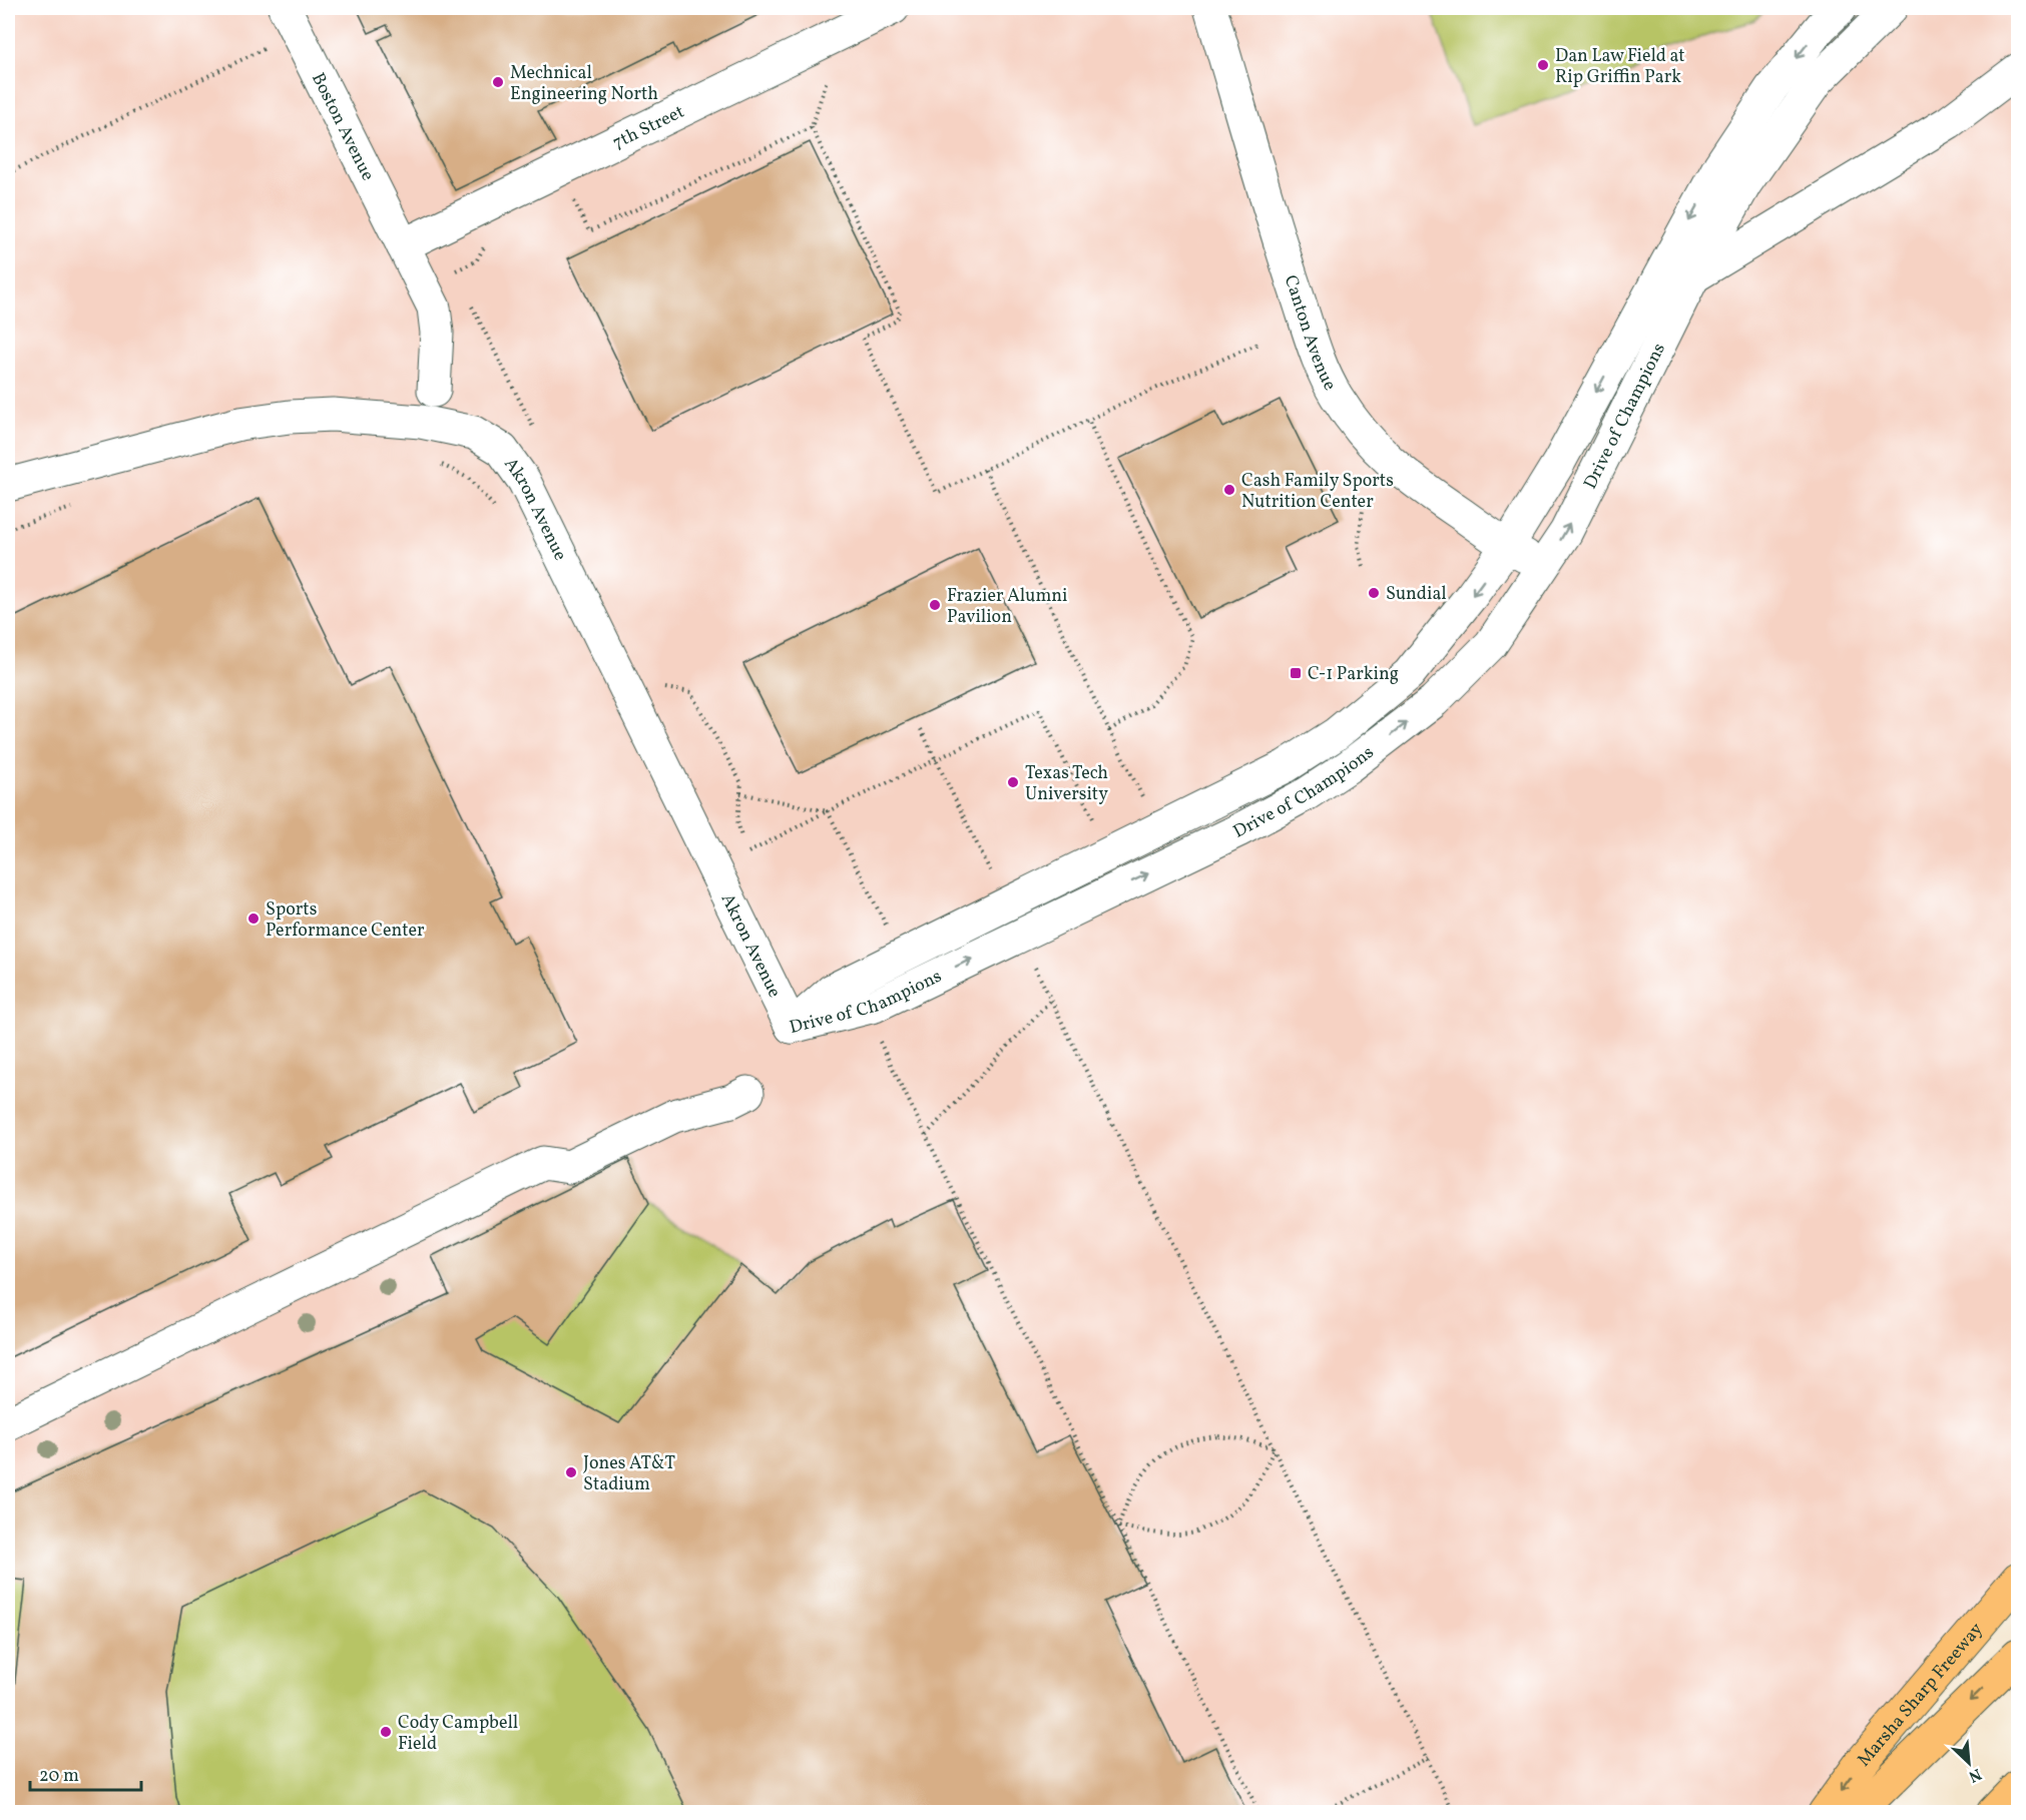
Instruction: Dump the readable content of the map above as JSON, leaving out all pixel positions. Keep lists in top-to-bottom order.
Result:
{
  "streets": {
    "main road": ["Marsha Sharp Freeway"],
    "street": [
      "Boston Avenue",
      "7th Street",
      "Canton Avenue",
      "Drive of Champions",
      "Akron Avenue"
    ]
  },
  "crossings": [
    ["Boston Avenue", "7th Street"],
    ["Canton Avenue", "Drive of Champions"],
    ["Drive of Champions", "Akron Avenue"]
  ],
  "places": {
    "other": [
      "Dan Law Field at Rip Griffin Park",
      "Mechnical Engineering North",
      "Cash Family Sports Nutrition Center",
      "Sundial",
      "Frazier Alumni Pavilion",
      "Texas Tech University",
      "Sports Performance Center",
      "Jones AT&T Stadium",
      "Cody Campbell Field"
    ],
    "transit": ["C-1 Parking"]
  },
  "scale_bar": "20 m",
  "north": "bottom right"
}
